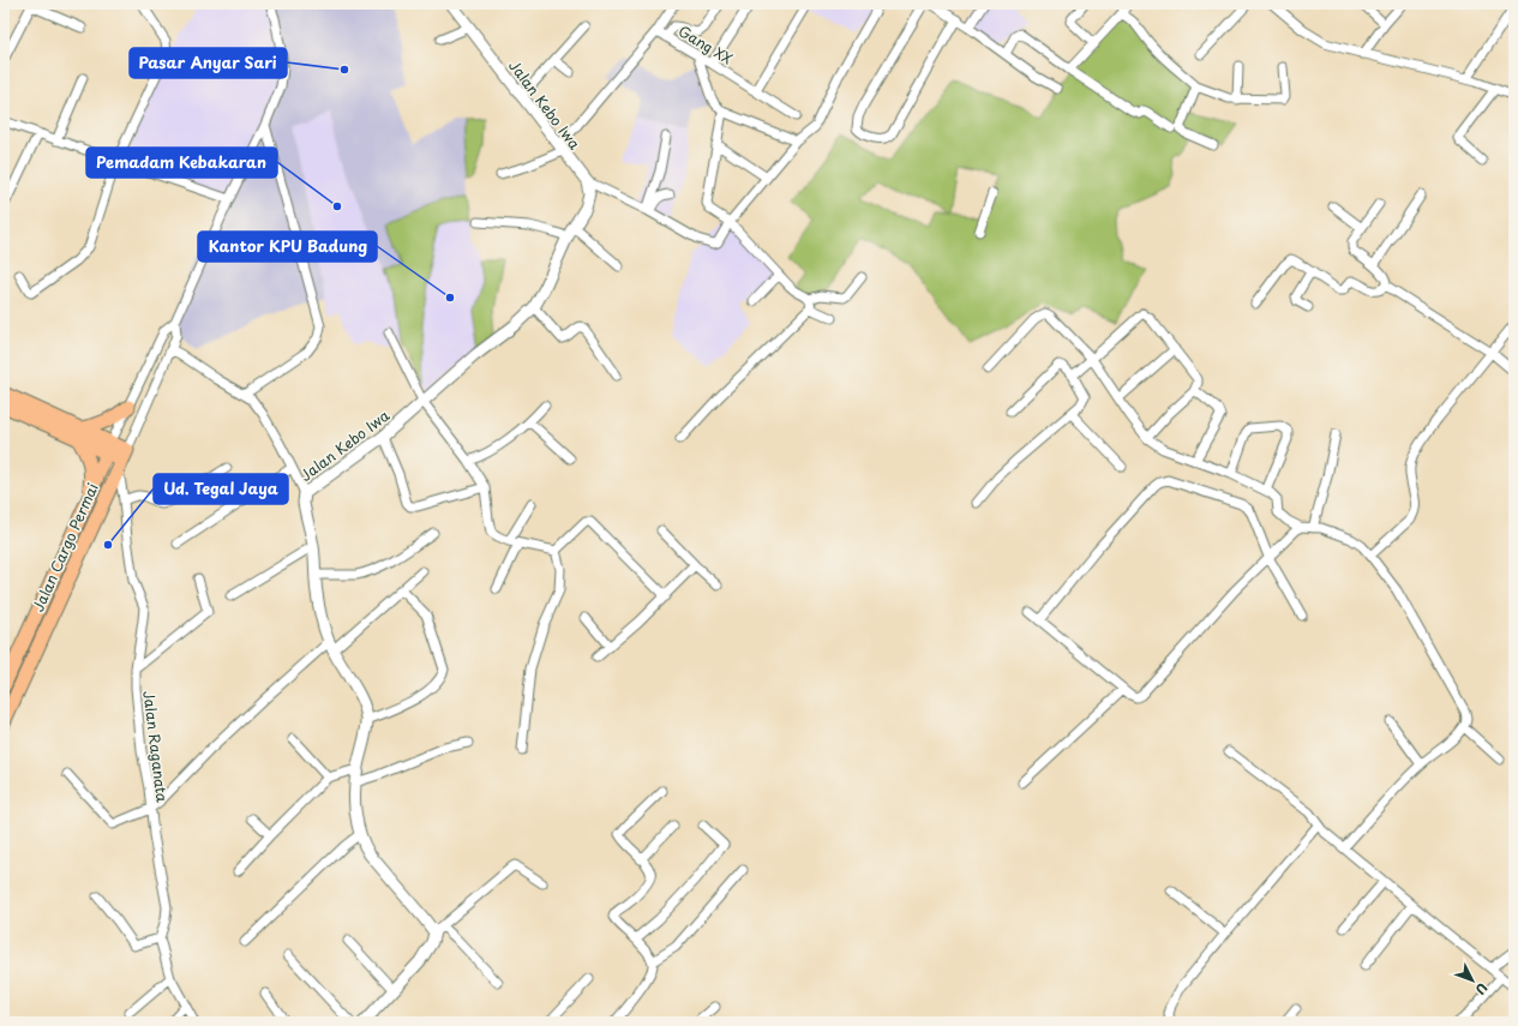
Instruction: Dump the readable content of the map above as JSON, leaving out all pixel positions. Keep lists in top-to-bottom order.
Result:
{
  "streets": {
    "highway": ["Jalan Cargo Permai"],
    "street": ["Gang XX", "Jalan Kebo Iwa", "Jalan Raganata"]
  },
  "crossings": [
    ["Gang XX", "Jalan Kebo Iwa"],
    ["Jalan Cargo Permai", "Jalan Raganata"]
  ],
  "places": [
    "Pasar Anyar Sari",
    "Pemadam Kebakaran",
    "Kantor KPU Badung",
    "Ud. Tegal Jaya"
  ],
  "north": "bottom right"
}
